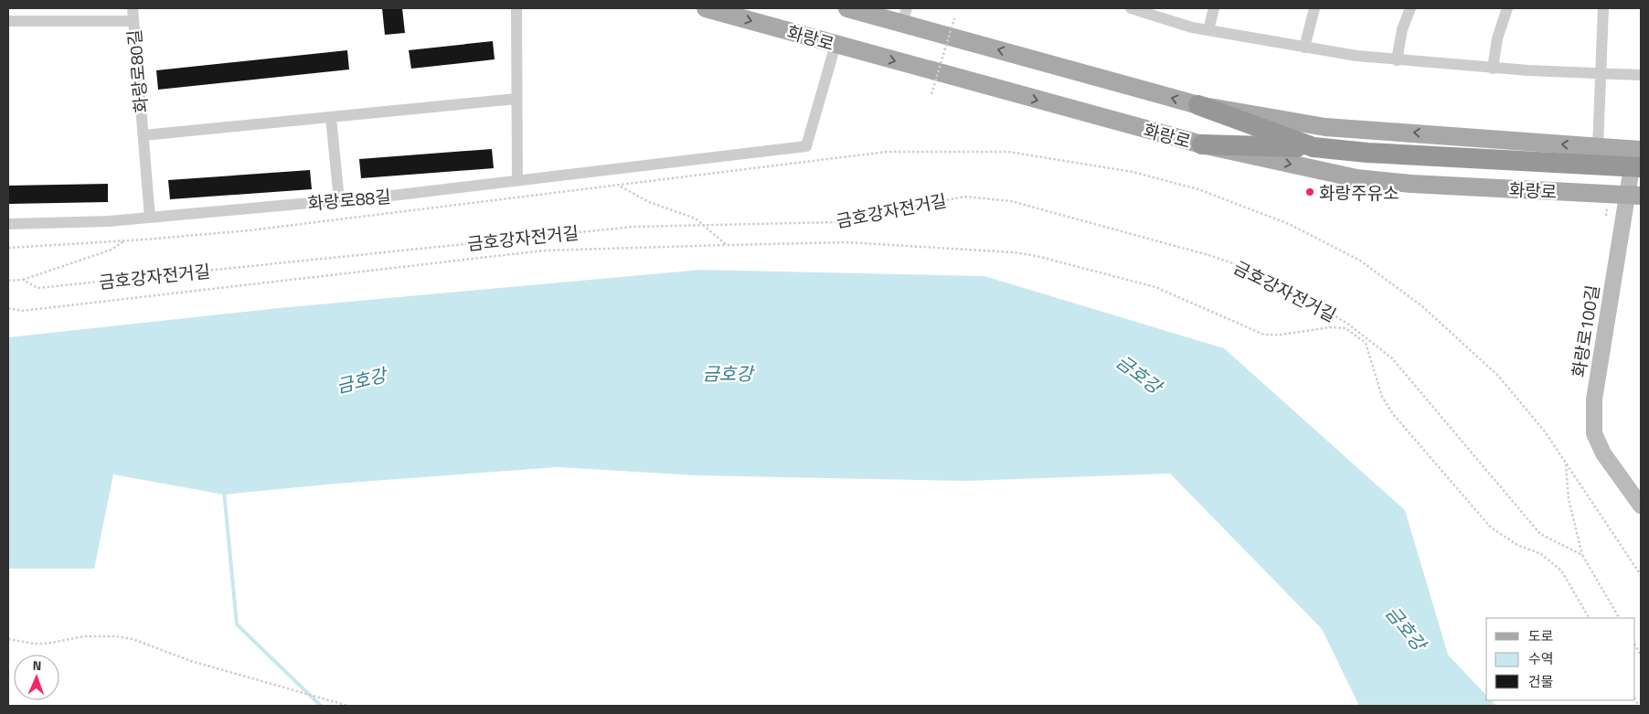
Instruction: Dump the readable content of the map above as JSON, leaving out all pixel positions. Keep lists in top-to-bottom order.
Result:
{
  "streets": {
    "main road": ["화랑로"],
    "street": ["화랑로80길", "화랑로88길", "화랑로100길"],
    "path": ["금호강자전거길"]
  },
  "crossings": [
    ["화랑로", "화랑로88길"],
    ["화랑로", "화랑로100길"],
    ["화랑로80길", "화랑로88길"]
  ],
  "water": ["금호강"],
  "places": ["화랑주유소"],
  "legend": ["도로", "수역", "건물"],
  "north": "top"
}
